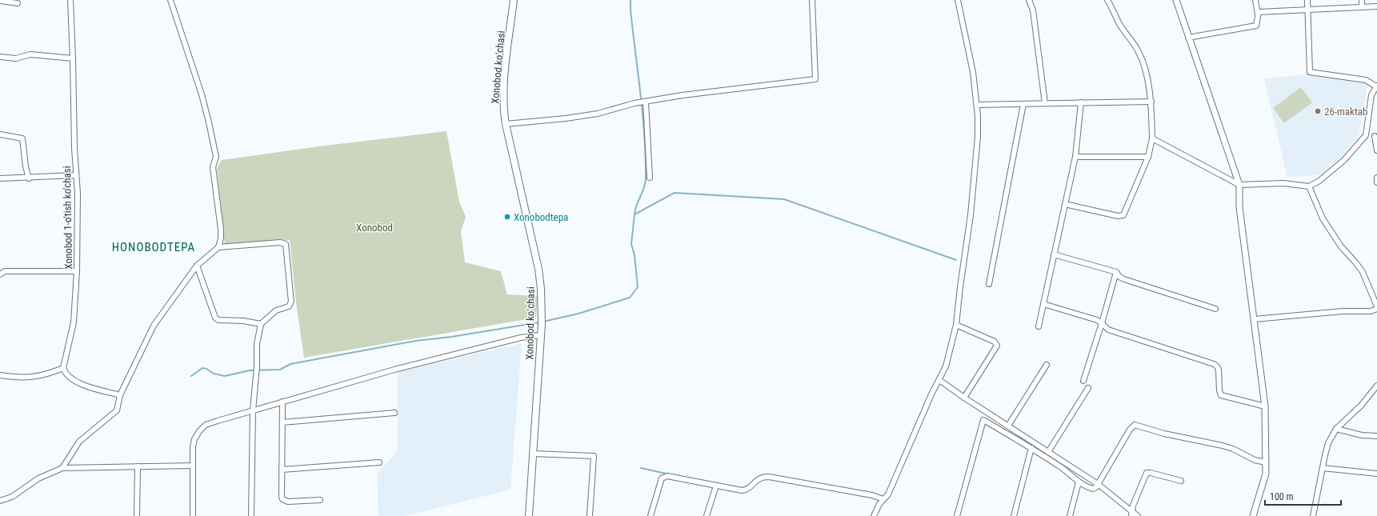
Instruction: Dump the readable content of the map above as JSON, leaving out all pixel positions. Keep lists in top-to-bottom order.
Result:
{
  "streets": {
    "main road": ["Xonobod koʻchasi"],
    "street": ["Xonobod 1-o'tish ko'chasi"]
  },
  "districts": ["HONOBODTEPA"],
  "parks": ["Xonobod"],
  "places": ["26-maktab", "Xonobodtepa"],
  "scale_bar": "100 m"
}
